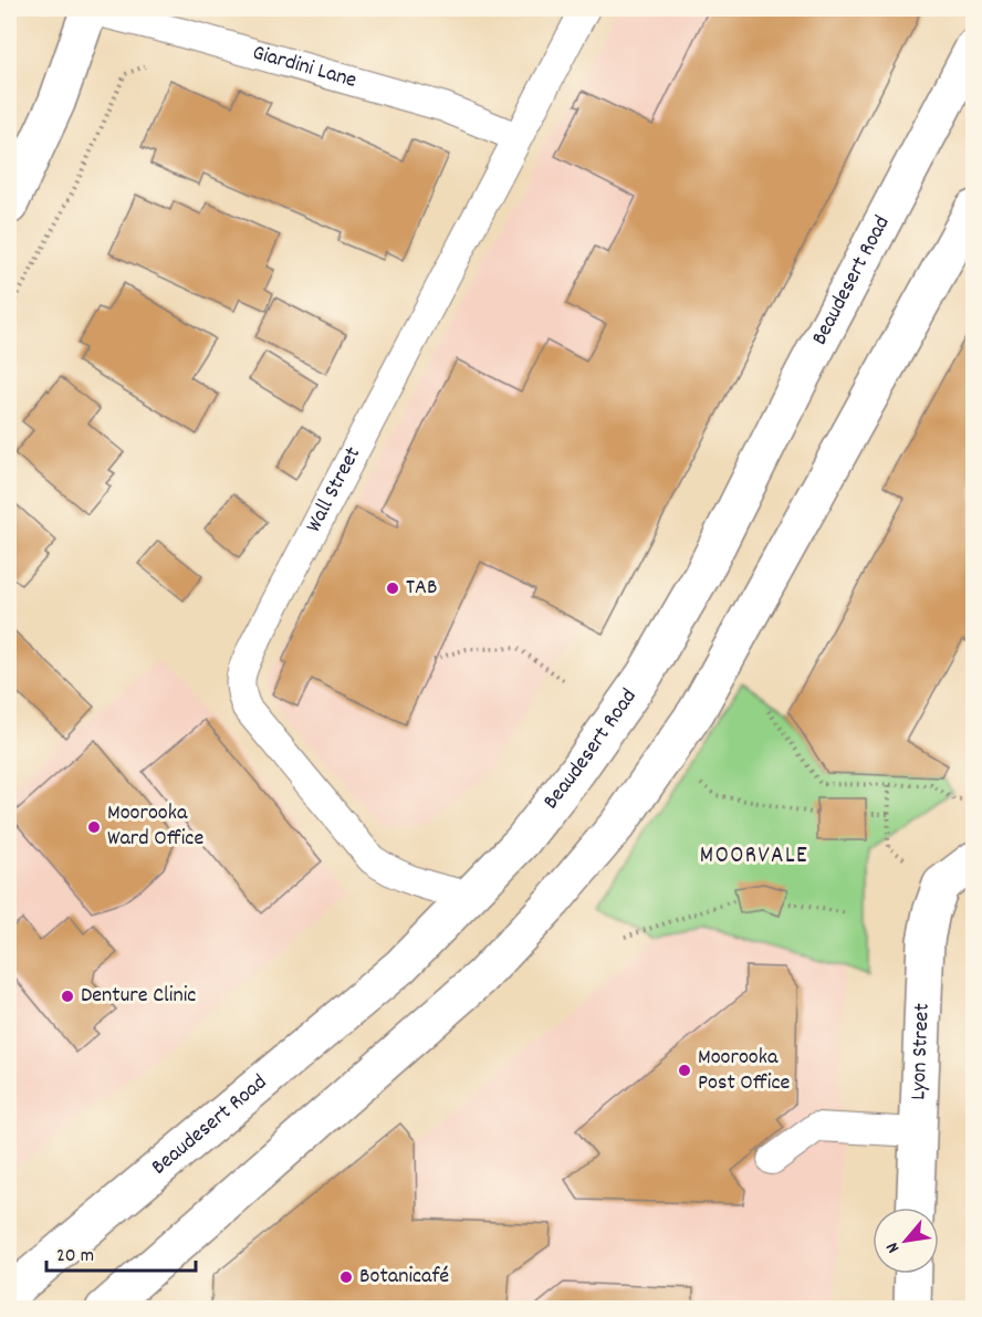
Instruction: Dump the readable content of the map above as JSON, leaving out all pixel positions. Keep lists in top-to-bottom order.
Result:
{
  "streets": {
    "main road": ["Beaudesert Road", "Lyon Street"],
    "lane": ["Giardini Lane", "Wall Street"]
  },
  "crossings": [
    ["Giardini Lane", "Wall Street"],
    ["Beaudesert Road", "Wall Street"]
  ],
  "districts": ["MOORVALE"],
  "places": [
    "TAB",
    "Moorooka Ward Office",
    "Denture Clinic",
    "Moorooka Post Office",
    "Botanicafé"
  ],
  "scale_bar": "20 m",
  "north": "bottom left"
}
